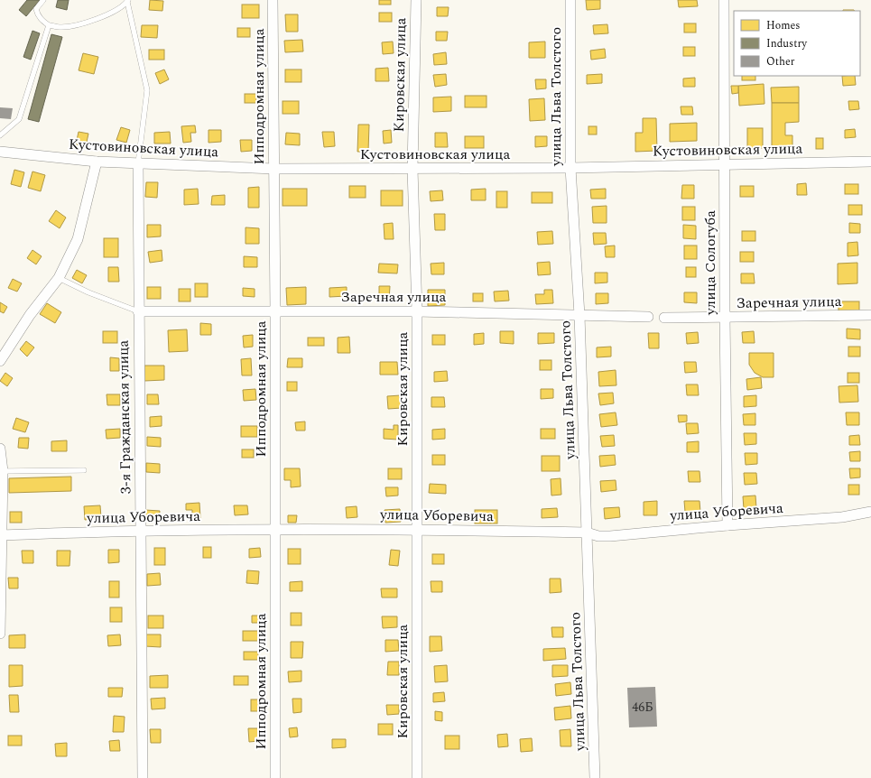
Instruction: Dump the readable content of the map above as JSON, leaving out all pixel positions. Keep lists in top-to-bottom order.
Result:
{
  "streets": {
    "street": [
      "Кировская улица",
      "Ипподромная улица",
      "улица Льва Толстого",
      "Кустовиновская улица",
      "улица Сологуба",
      "Заречная улица",
      "3-я Гражданская улица",
      "улица Уборевича"
    ]
  },
  "crossings": [
    ["Кировская улица", "Кустовиновская улица"],
    ["Кировская улица", "Заречная улица"],
    ["Кировская улица", "улица Уборевича"],
    ["Ипподромная улица", "Кустовиновская улица"],
    ["Ипподромная улица", "Заречная улица"],
    ["Ипподромная улица", "улица Уборевича"],
    ["улица Льва Толстого", "Кустовиновская улица"],
    ["улица Льва Толстого", "Заречная улица"],
    ["улица Льва Толстого", "улица Уборевича"],
    ["Кустовиновская улица", "улица Сологуба"],
    ["Кустовиновская улица", "3-я Гражданская улица"],
    ["улица Сологуба", "Заречная улица"],
    ["улица Сологуба", "улица Уборевича"],
    ["Заречная улица", "3-я Гражданская улица"],
    ["3-я Гражданская улица", "улица Уборевича"]
  ],
  "house_numbers": ["46Б"],
  "legend": ["Homes", "Industry", "Other"]
}
